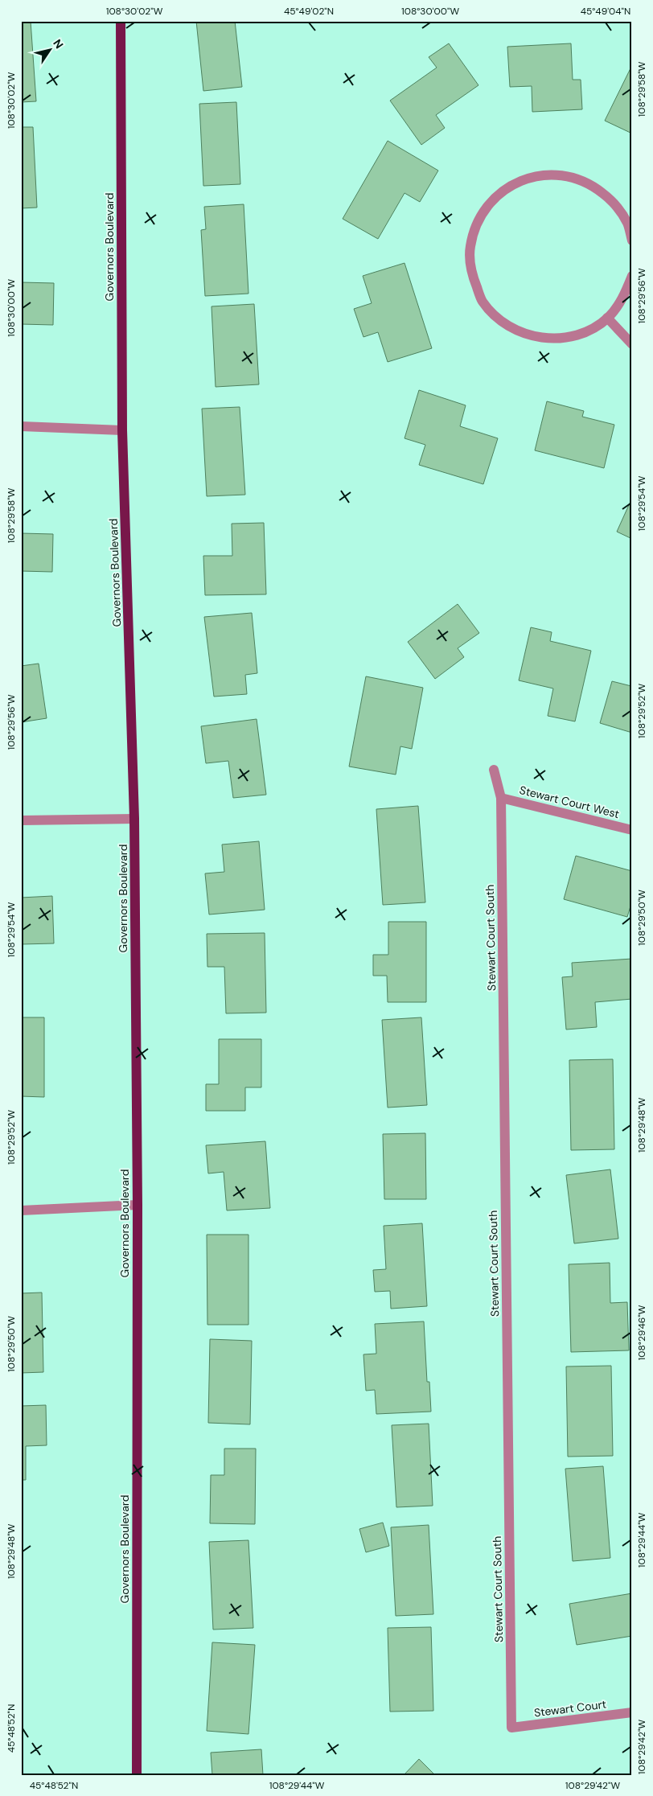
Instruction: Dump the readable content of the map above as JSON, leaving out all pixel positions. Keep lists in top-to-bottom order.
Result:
{
  "streets": {
    "main road": ["Governors Boulevard"],
    "street": ["Stewart Court West", "Stewart Court South", "Stewart Court"]
  },
  "crossings": [
    ["Stewart Court West", "Stewart Court South"],
    ["Stewart Court South", "Stewart Court"]
  ],
  "north": "top right",
  "coordinates": [
    "108°30'02\"W",
    "45°49'02\"N",
    "108°30'00\"W",
    "45°49'04\"N",
    "108°29'58\"W",
    "108°29'56\"W",
    "108°29'54\"W",
    "108°29'52\"W",
    "108°29'50\"W",
    "108°29'48\"W",
    "108°29'46\"W",
    "108°29'44\"W",
    "45°48'52\"N",
    "108°29'42\"W"
  ]
}
